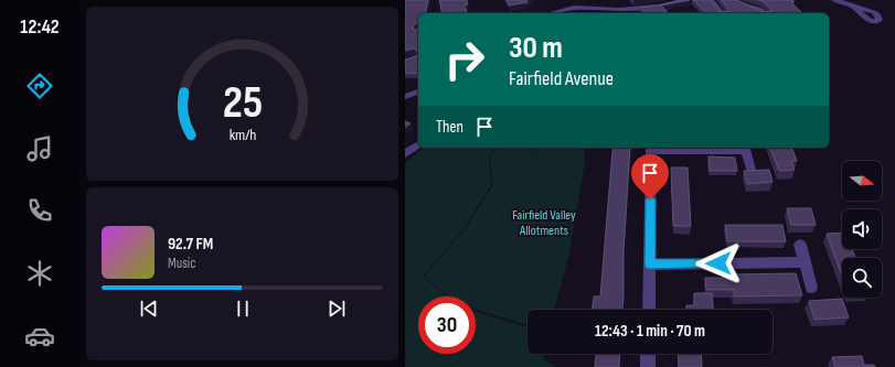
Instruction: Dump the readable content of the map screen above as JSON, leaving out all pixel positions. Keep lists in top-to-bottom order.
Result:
{
  "parks": ["Fairfield Valley Allotments"],
  "north": "right",
  "page": {
    "tabs": "12:42",
    "turn": ["30 m", "Fairfield Avenue"],
    "then": "Then",
    "song": ["92.7 FM", "Music"],
    "limit": "30",
    "trip": "12:43 · 1 min · 70 m",
    "gauge": ["25", "km/h"]
  }
}
